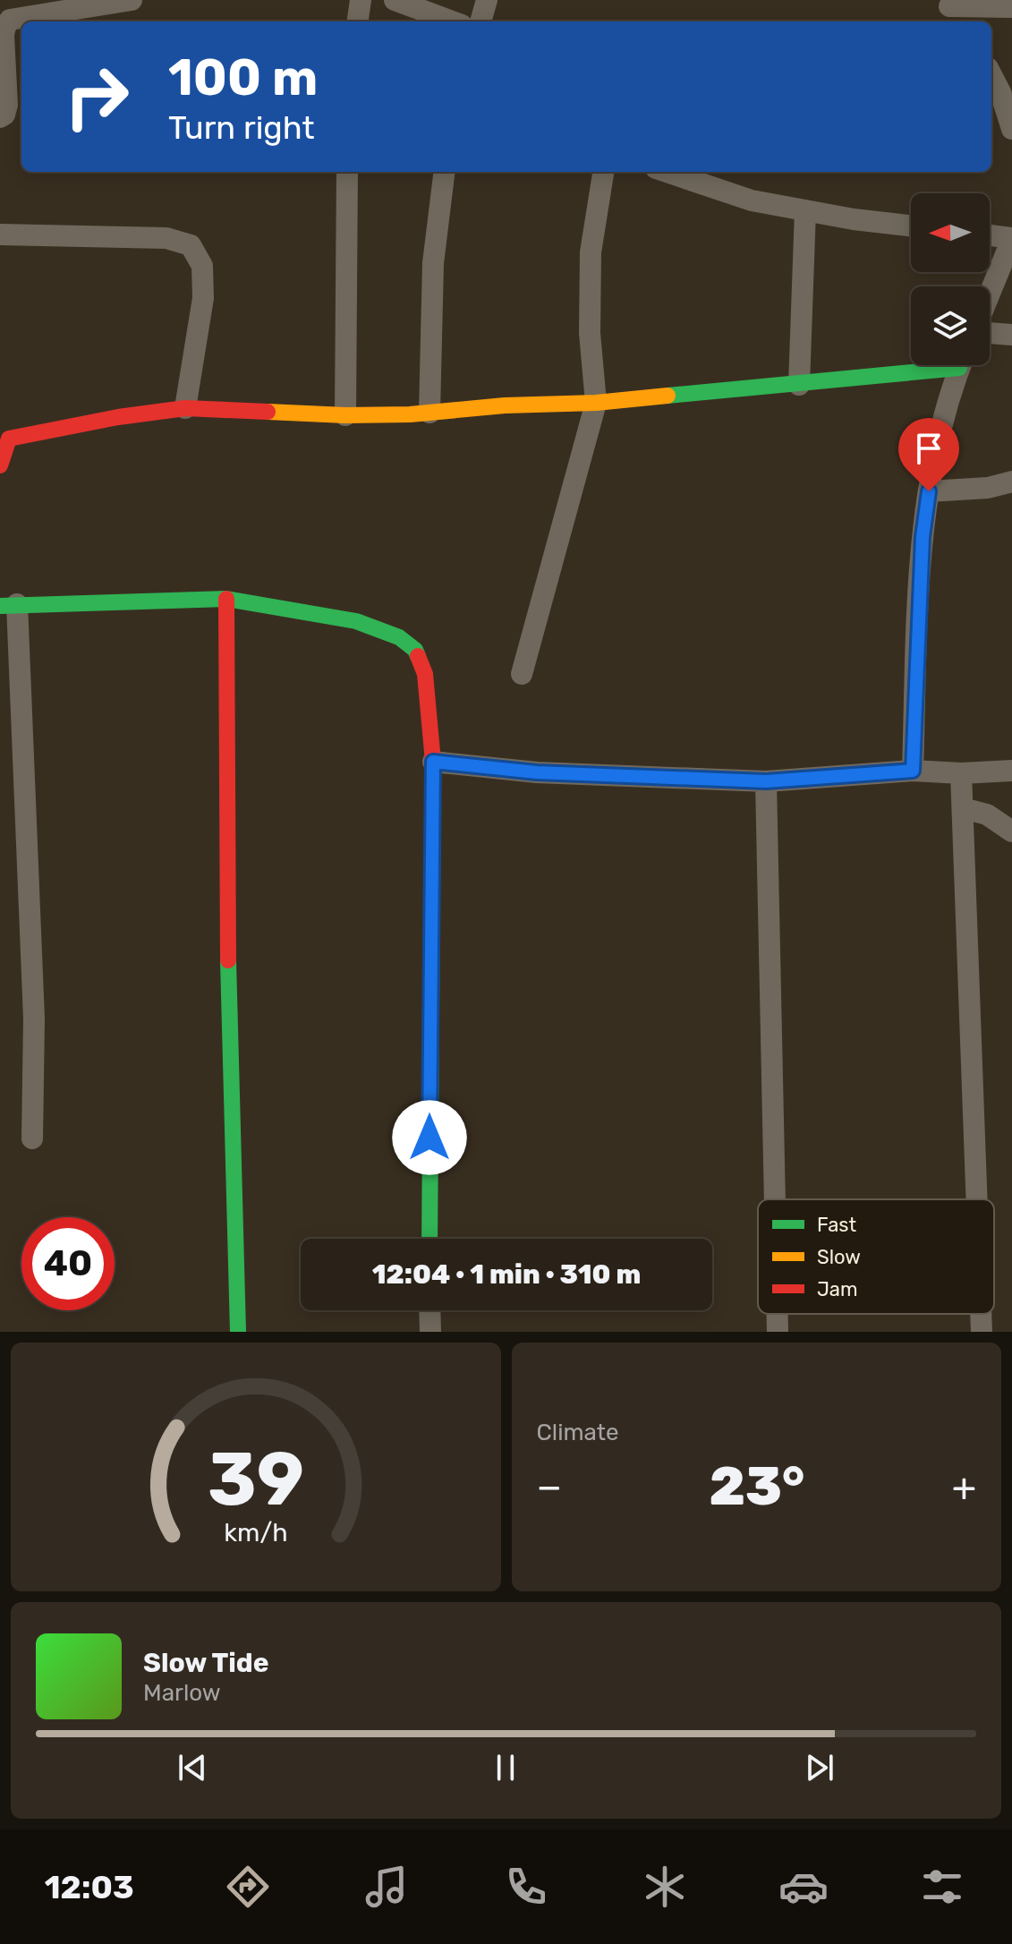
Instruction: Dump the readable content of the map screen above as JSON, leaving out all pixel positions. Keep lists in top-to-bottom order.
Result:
{
  "legend": ["Fast", "Slow", "Jam"],
  "north": "left",
  "page": {
    "turn": ["100 m", "Turn right"],
    "limit": "40",
    "trip": "12:04 · 1 min · 310 m",
    "tile": "Climate",
    "heat": ["−", "23°", "+"],
    "song": ["Slow Tide", "Marlow"],
    "tabs": "12:03",
    "gauge": ["39", "km/h"]
  }
}
